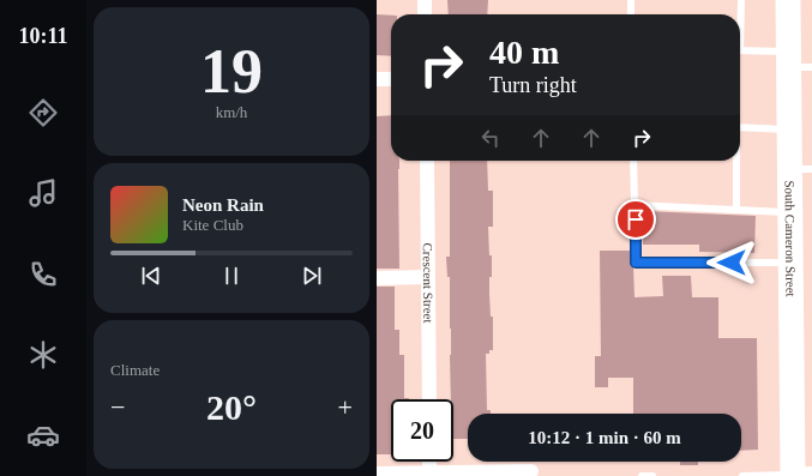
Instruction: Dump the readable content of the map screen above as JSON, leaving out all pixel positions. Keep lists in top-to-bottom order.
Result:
{
  "streets": {
    "highway": ["South Cameron Street"],
    "street": ["Crescent Street"]
  },
  "page": {
    "tabs": "10:11",
    "tile": [
      ["19", "km/h"],
      "Climate"
    ],
    "turn": ["40 m", "Turn right"],
    "song": ["Neon Rain", "Kite Club"],
    "heat": ["−", "20°", "+"],
    "limit": "20",
    "trip": "10:12 · 1 min · 60 m"
  }
}
